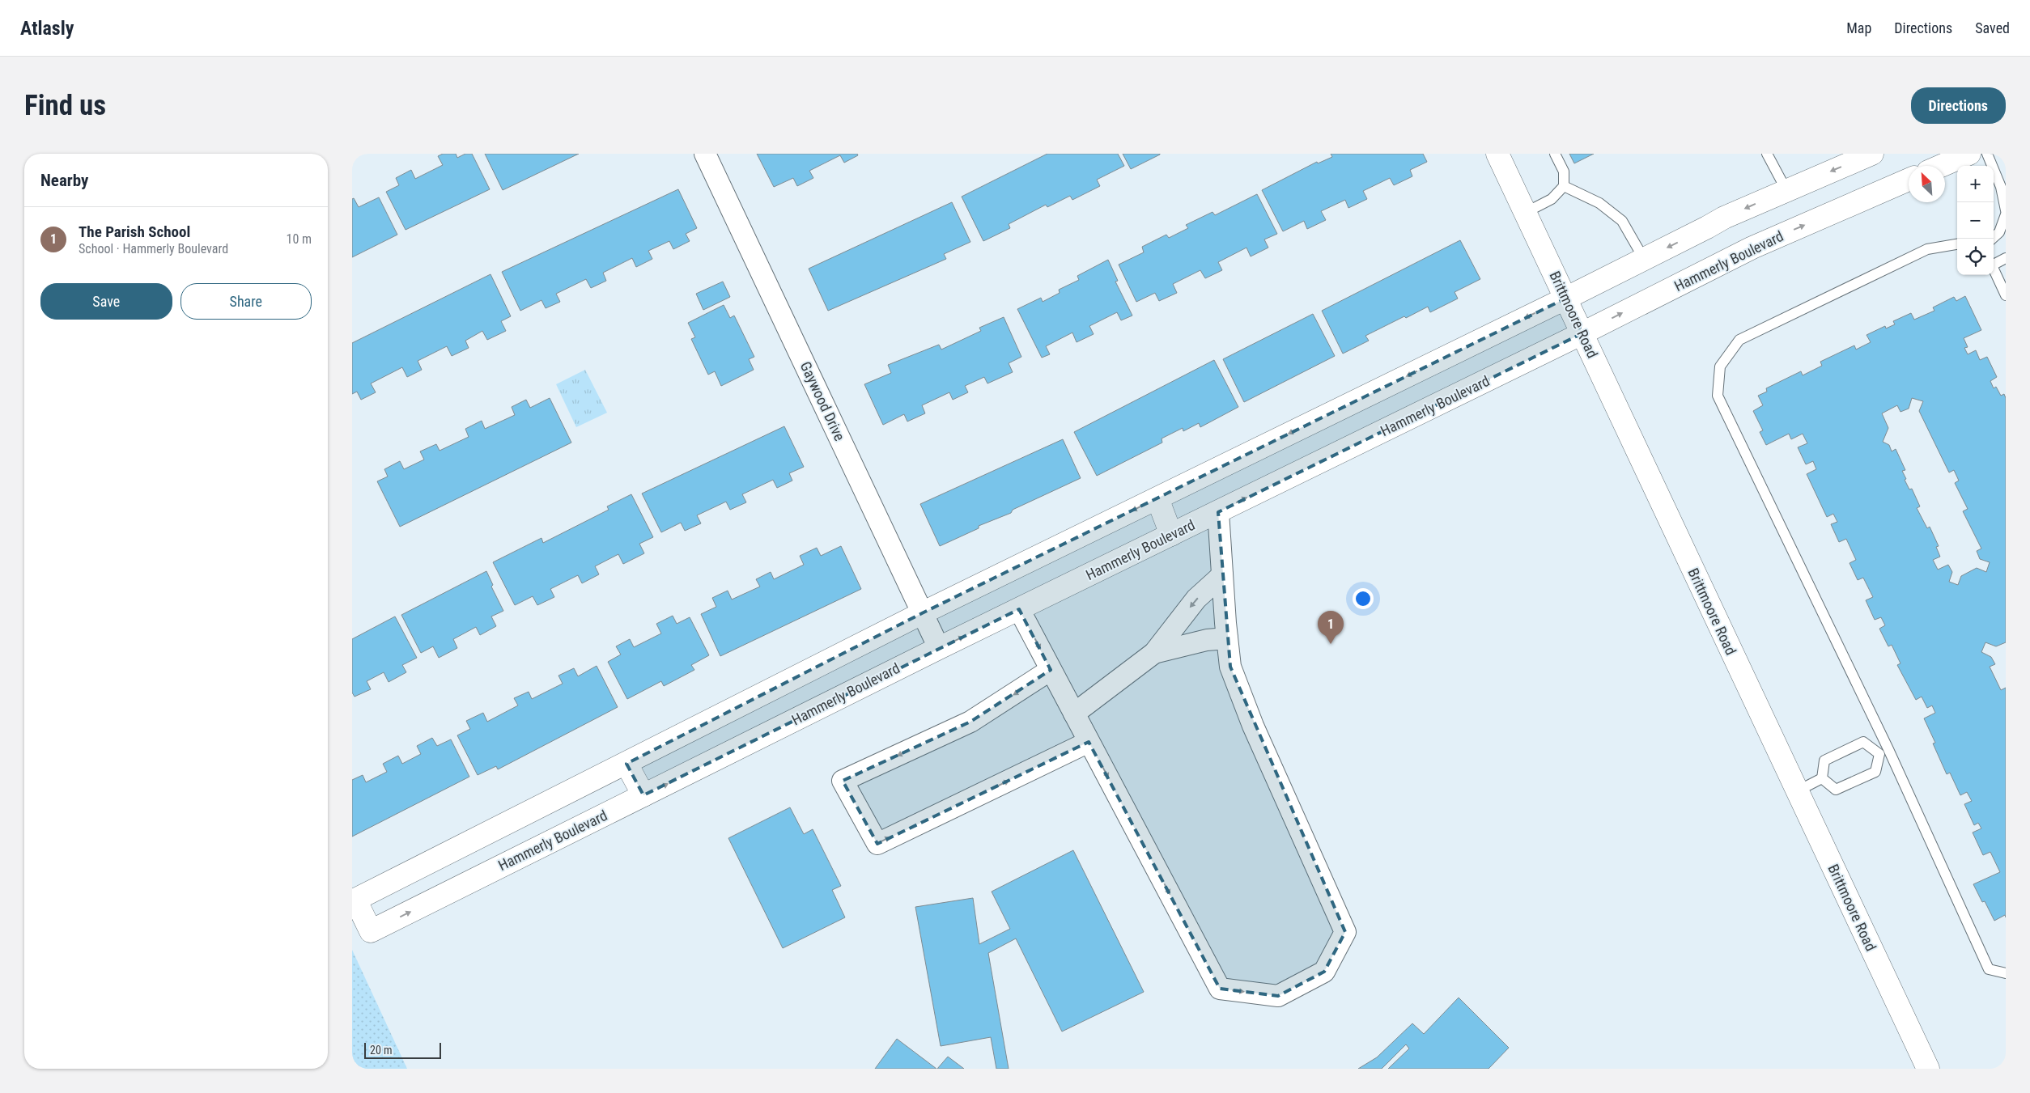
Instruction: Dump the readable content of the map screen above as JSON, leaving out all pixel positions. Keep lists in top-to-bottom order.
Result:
{
  "streets": {
    "street": ["Hammerly Boulevard", "Brittmoore Road", "Gaywood Drive"]
  },
  "crossings": [
    ["Hammerly Boulevard", "Brittmoore Road"],
    ["Hammerly Boulevard", "Gaywood Drive"]
  ],
  "scale_bar": "20 m",
  "north": "top left",
  "page": {
    "header": "Atlasly",
    "nav": ["Map", "Directions", "Saved"],
    "buttons": [
      "Directions",
      ["Save", "Share"]
    ],
    "title": "Find us",
    "heading": "Nearby",
    "map_buttons": ["+", "−"],
    "list": [
      {
        "mark": "1",
        "name": "The Parish School",
        "note": "School · Hammerly Boulevard",
        "value": "10 m"
      }
    ],
    "pins": "1",
    "scale": "20 m"
  }
}
